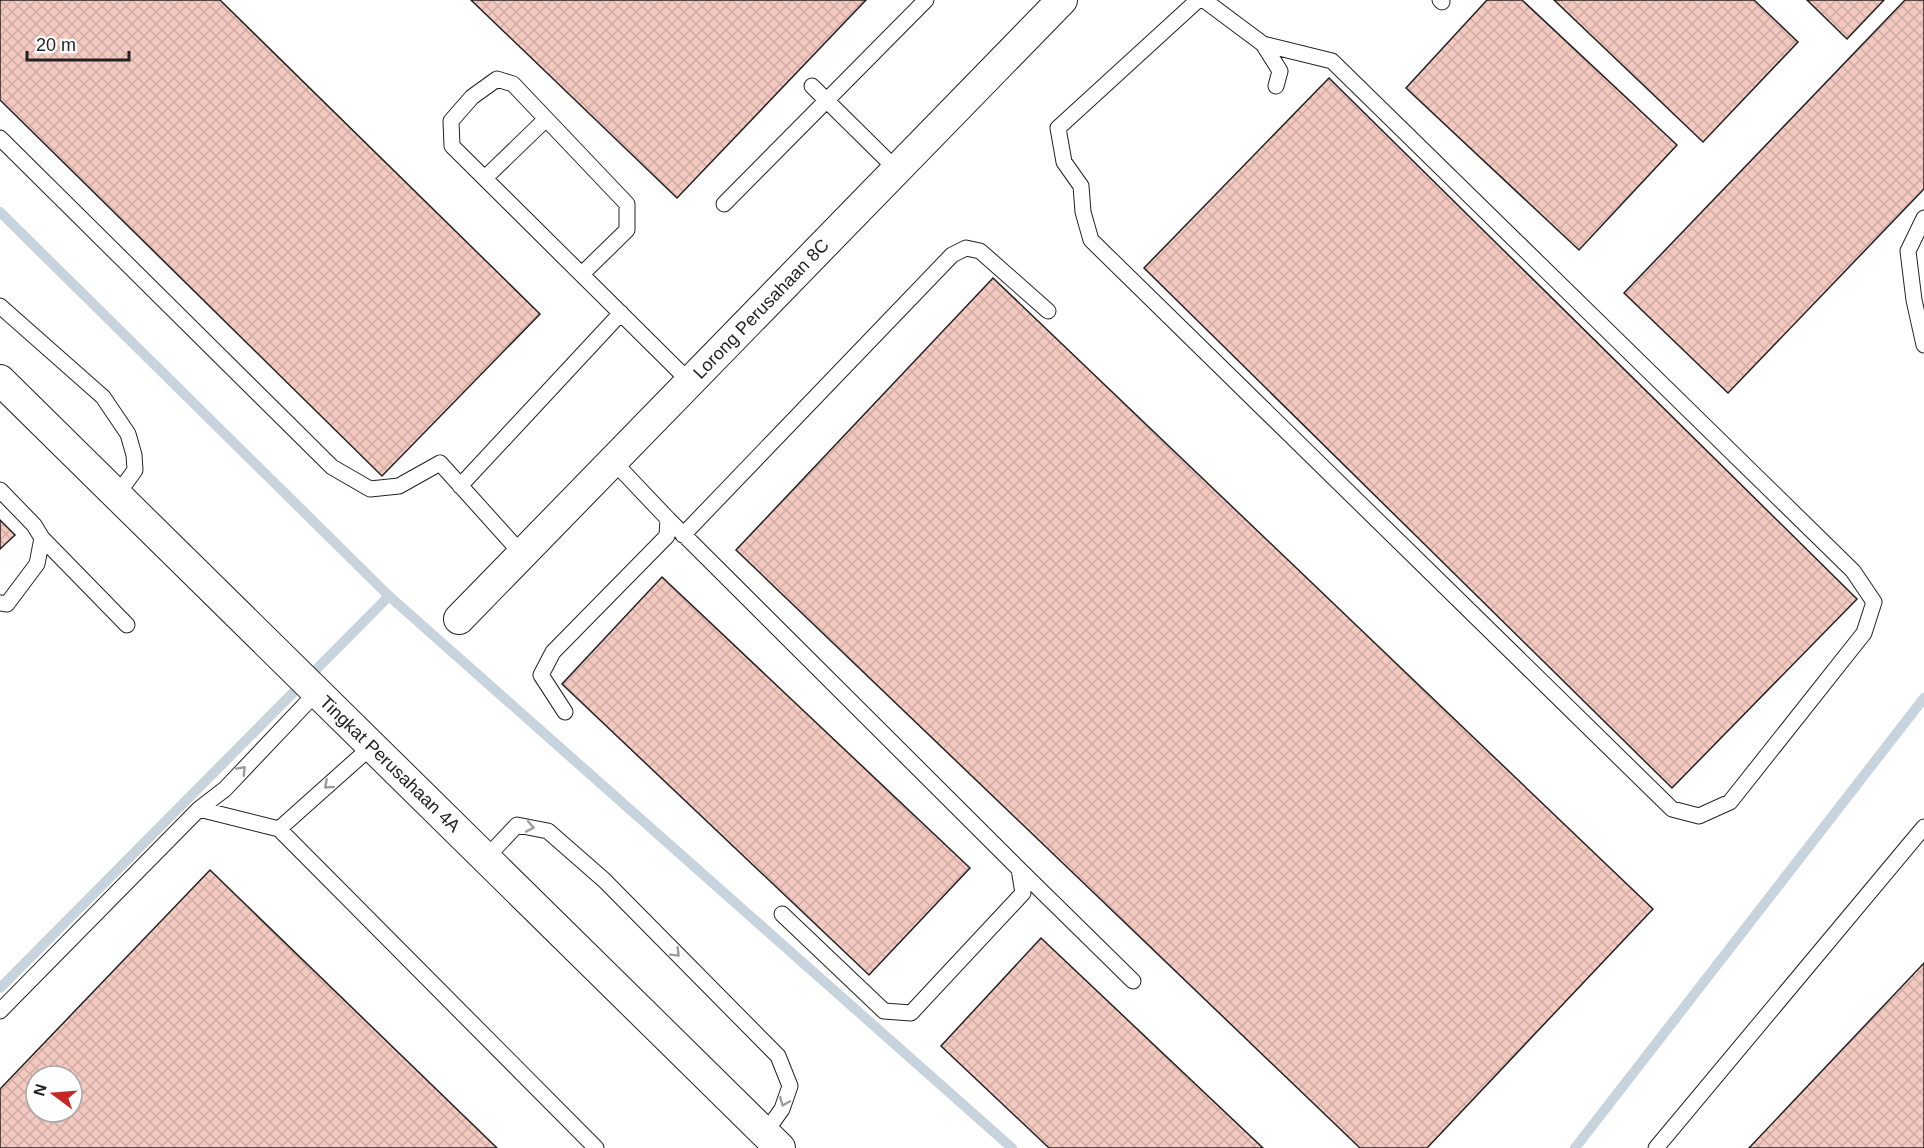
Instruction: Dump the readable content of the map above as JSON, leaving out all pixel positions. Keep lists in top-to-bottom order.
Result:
{
  "streets": {
    "street": ["Lorong Perusahaan 8C", "Tingkat Perusahaan 4A"]
  },
  "scale_bar": "20 m",
  "north": "left"
}
